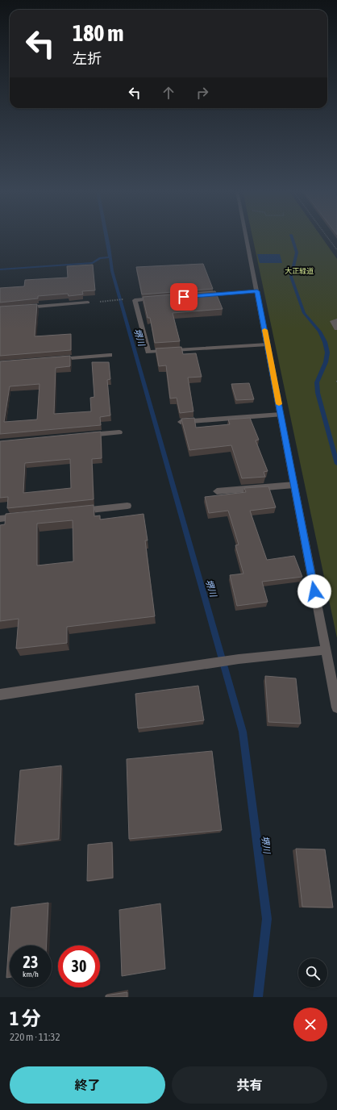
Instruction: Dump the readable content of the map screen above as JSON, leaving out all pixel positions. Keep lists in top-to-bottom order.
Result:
{
  "water": ["堺川"],
  "parks": ["大正緑道"],
  "page": {
    "turn": ["180 m", "左折"],
    "speed": "23 km/h",
    "limit": "30",
    "heading": ["1 分", "220 m · 11:32"],
    "buttons": ["終了", "共有"]
  }
}
